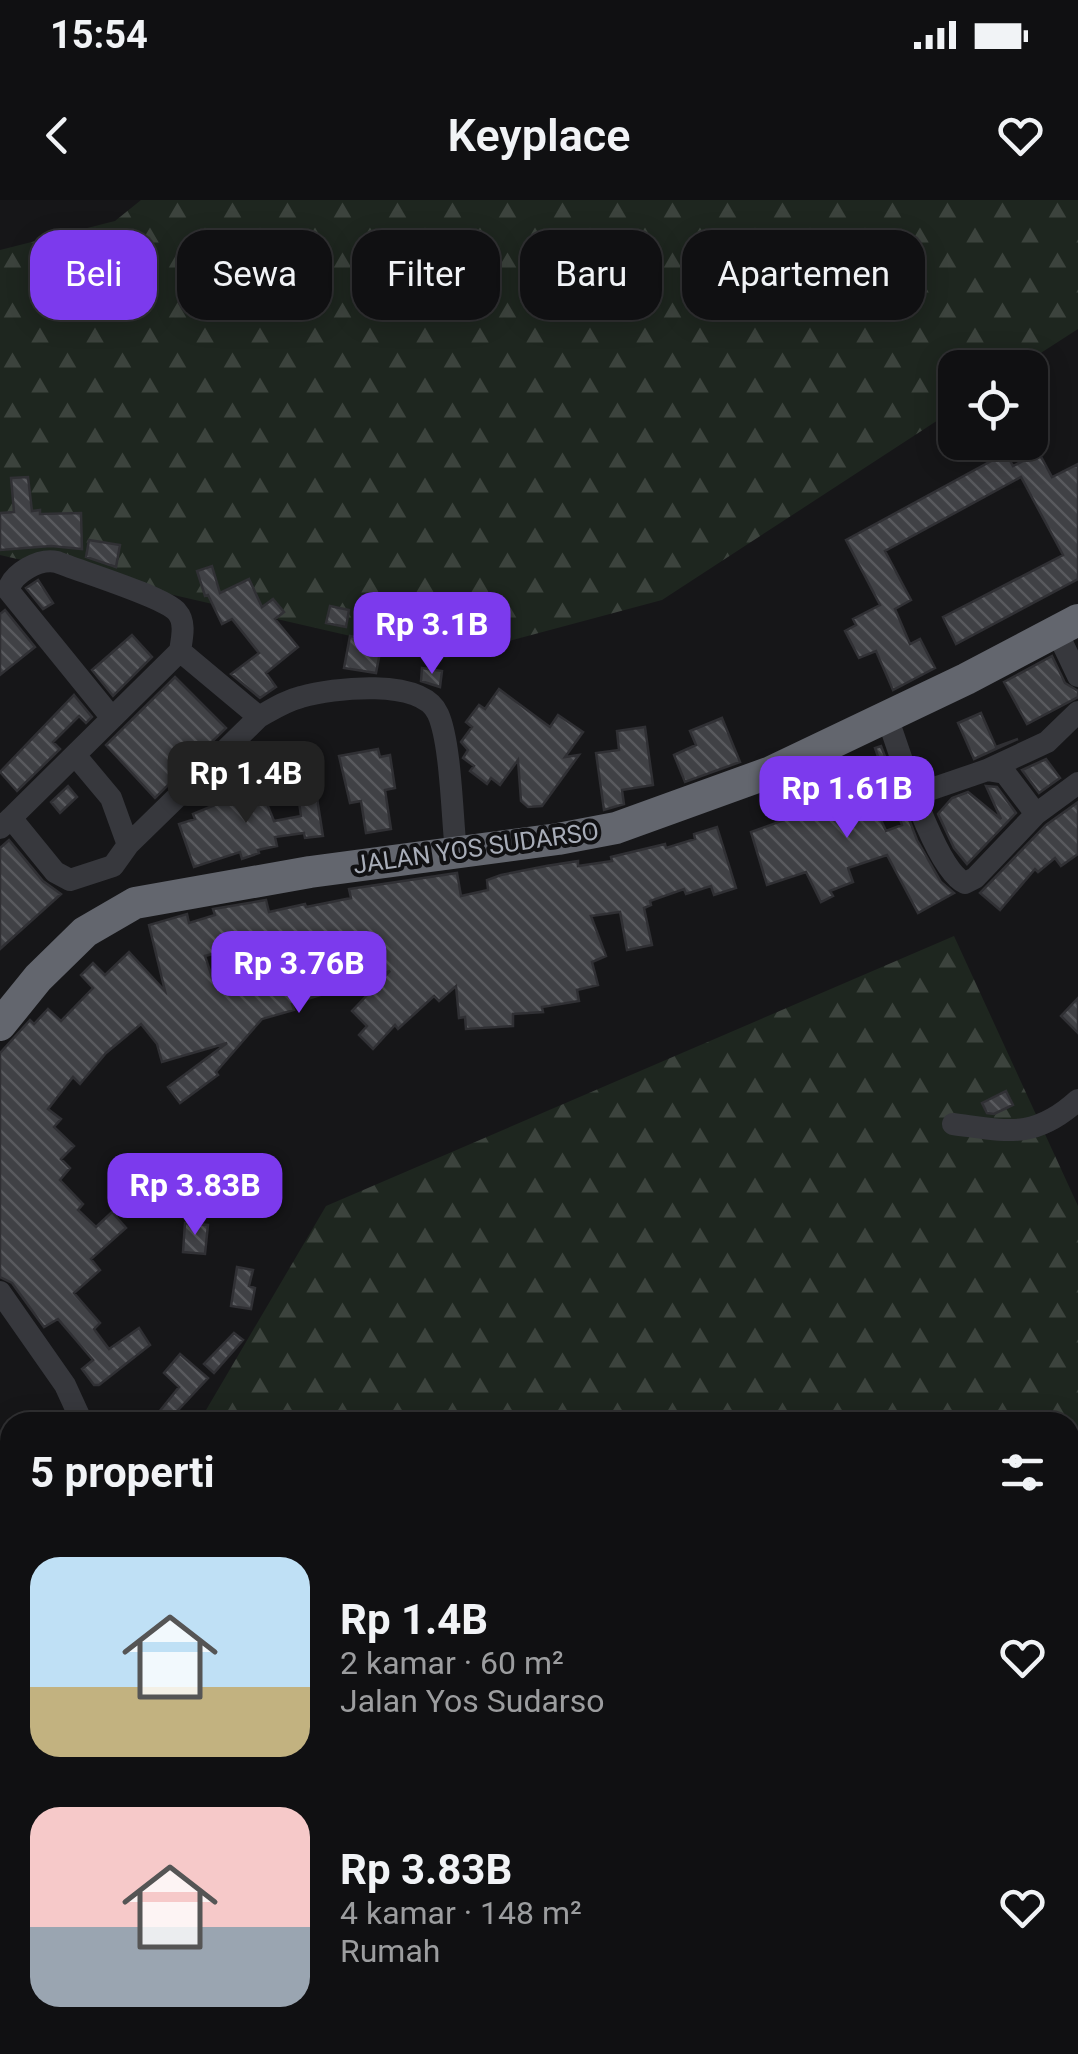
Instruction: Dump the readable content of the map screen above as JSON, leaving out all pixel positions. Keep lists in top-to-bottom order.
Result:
{
  "streets": {
    "highway": ["JALAN YOS SUDARSO"]
  },
  "page": {
    "status": "15:54",
    "header": "Keyplace",
    "chip": [
      "Beli",
      "Sewa",
      "Filter",
      "Baru",
      "Apartemen"
    ],
    "price": [
      "Rp 3.1B",
      "Rp 1.4B",
      "Rp 1.61B",
      "Rp 3.76B",
      "Rp 3.83B"
    ],
    "heading": "5 properti",
    "list": [
      {
        "name": "Rp 1.4B",
        "note": "2 kamar · 60 m² · Jalan Yos Sudarso"
      },
      {
        "name": "Rp 3.83B",
        "note": "4 kamar · 148 m² · Rumah"
      }
    ]
  }
}
